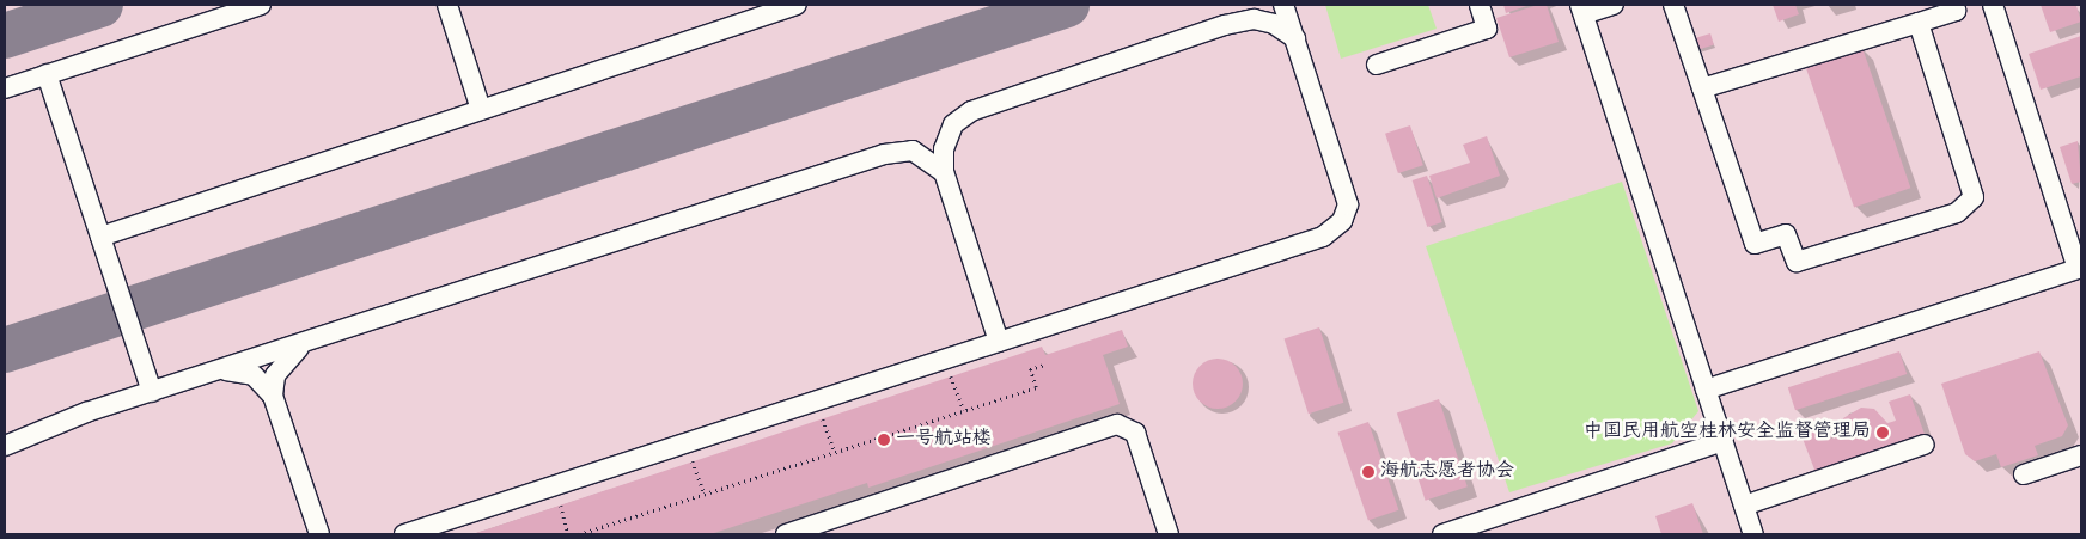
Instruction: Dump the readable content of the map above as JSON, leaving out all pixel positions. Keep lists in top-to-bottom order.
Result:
{
  "places": ["中国民用航空桂林安全监督管理局", "一号航站楼", "海航志愿者协会"]
}
